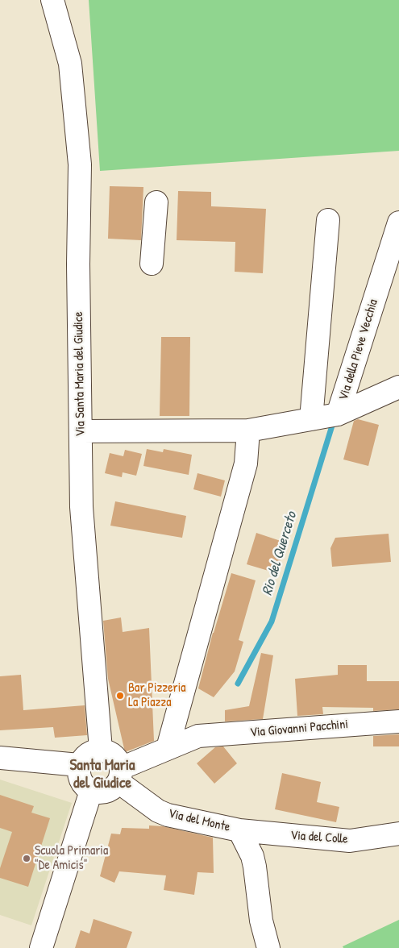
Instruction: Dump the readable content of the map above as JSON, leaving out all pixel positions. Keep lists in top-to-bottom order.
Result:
{
  "streets": {
    "street": [
      "Via della Pieve Vecchia",
      "Via Santa Maria del Giudice",
      "Via Giovanni Pacchini",
      "Via del Monte",
      "Via del Colle"
    ]
  },
  "crossings": [
    ["Via della Pieve Vecchia", "Via Santa Maria del Giudice"],
    ["Via Santa Maria del Giudice", "Via Giovanni Pacchini"],
    ["Via Santa Maria del Giudice", "Via del Monte"],
    ["Via Giovanni Pacchini", "Via del Monte"],
    ["Via del Monte", "Via del Colle"]
  ],
  "districts": ["Santa Maria del Giudice"],
  "water": ["Rio del Querceto"],
  "places": ["Bar Pizzeria La Piazza", "Scuola Primaria \"De Amicis\""]
}
